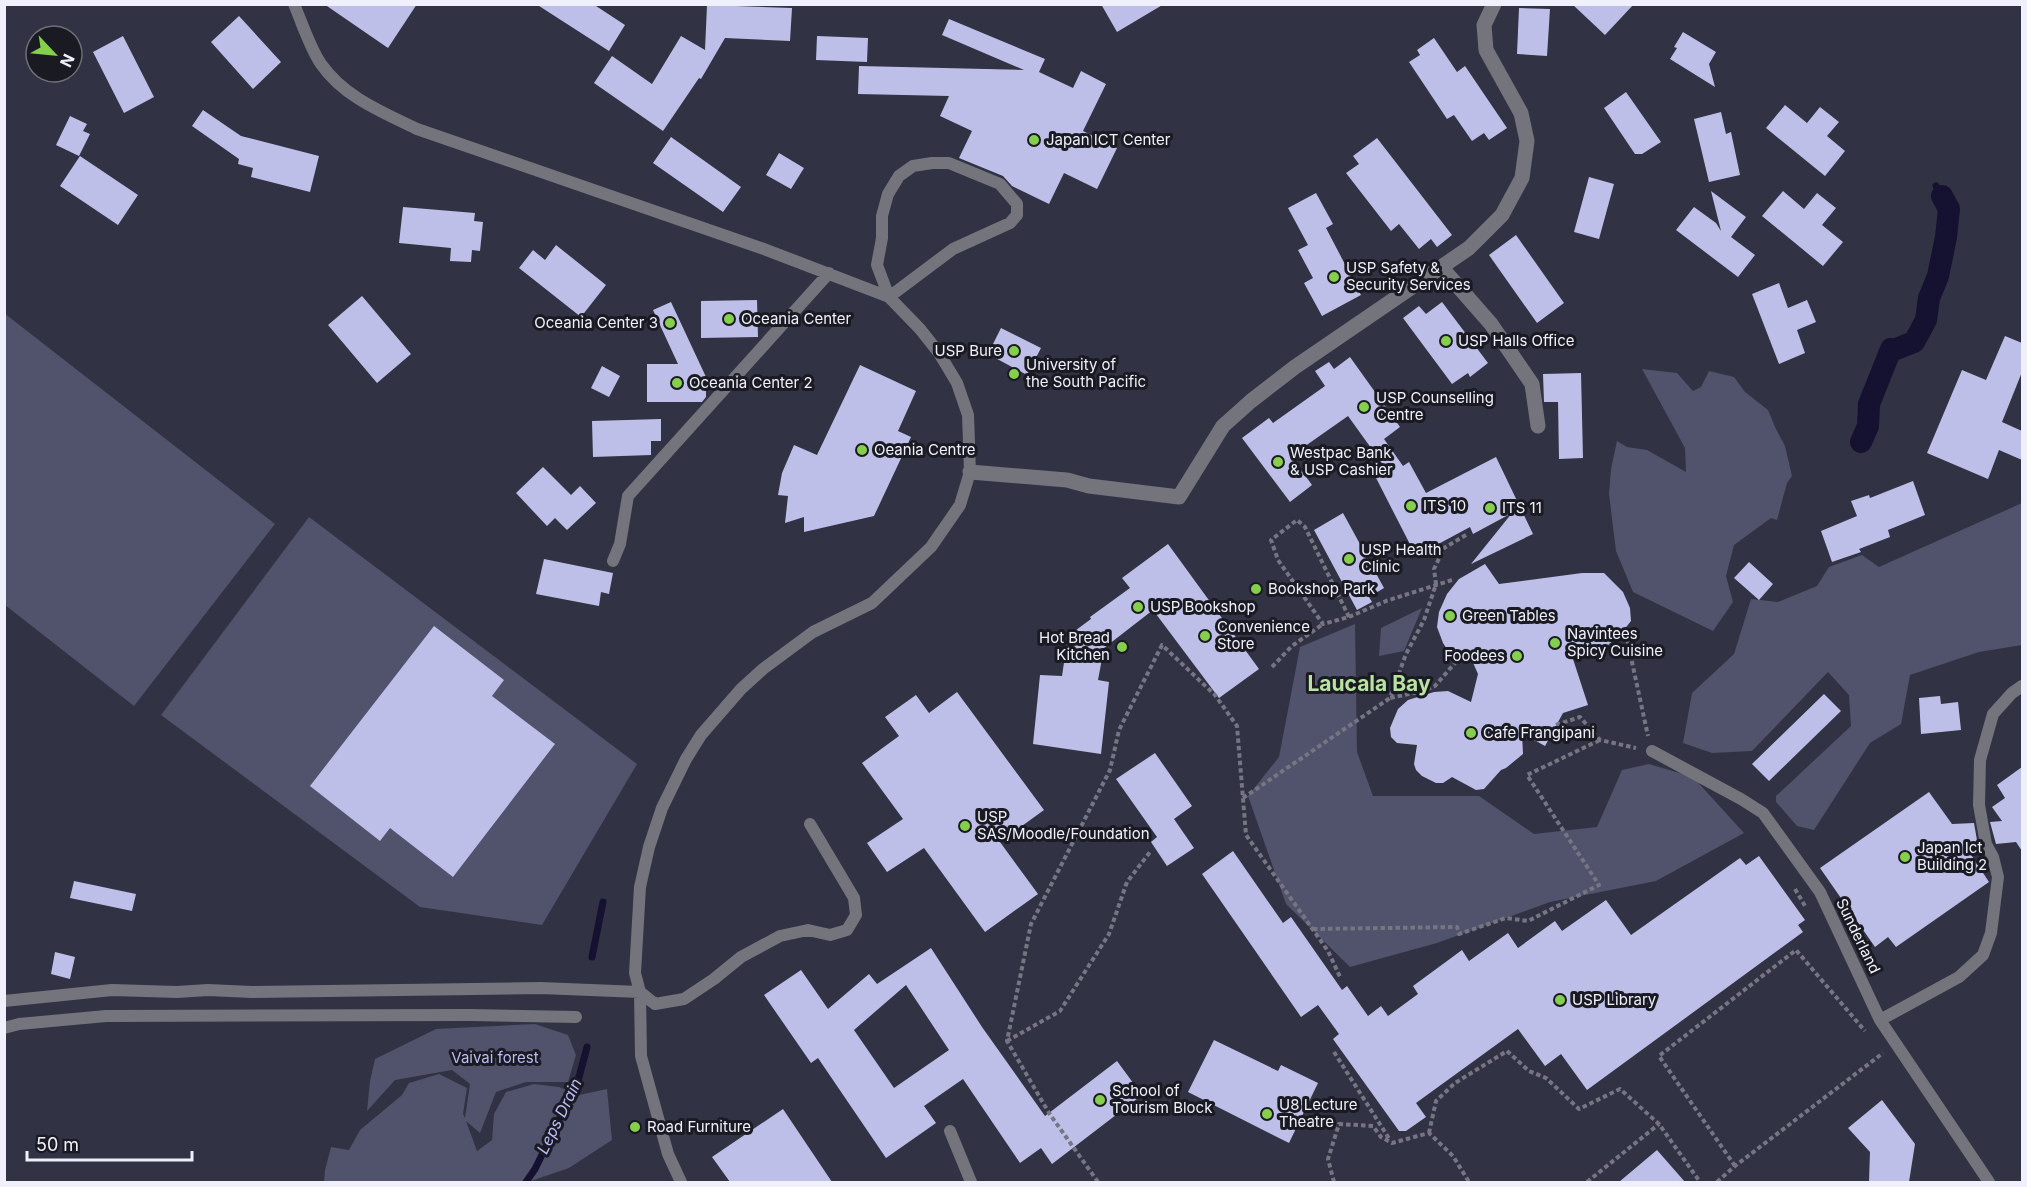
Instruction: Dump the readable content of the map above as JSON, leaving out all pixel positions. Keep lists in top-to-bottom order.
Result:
{
  "streets": {
    "lane": ["Sunderland"]
  },
  "districts": ["Laucala Bay"],
  "water": ["Leps Drain"],
  "parks": ["Vaivai forest"],
  "places": [
    "Japan ICT Center",
    "USP Safety & Security Services",
    "Oceania Center",
    "Oceania Center 3",
    "USP Halls Office",
    "USP Bure",
    "University of the South Pacific",
    "Oceania Center 2",
    "USP Counselling Centre",
    "Oeania Centre",
    "Westpac Bank & USP Cashier",
    "ITS 10",
    "ITS 11",
    "USP Health Clinic",
    "Bookshop Park",
    "USP Bookshop",
    "Green Tables",
    "Convenience Store",
    "Navintees Spicy Cuisine",
    "Hot Bread Kitchen",
    "Foodees",
    "Cafe Frangipani",
    "USP SAS/Moodle/Foundation",
    "Japan Ict Building 2",
    "USP Library",
    "School of Tourism Block",
    "U8 Lecture Theatre",
    "Road Furniture"
  ],
  "scale_bar": "50 m",
  "north": "bottom right"
}
